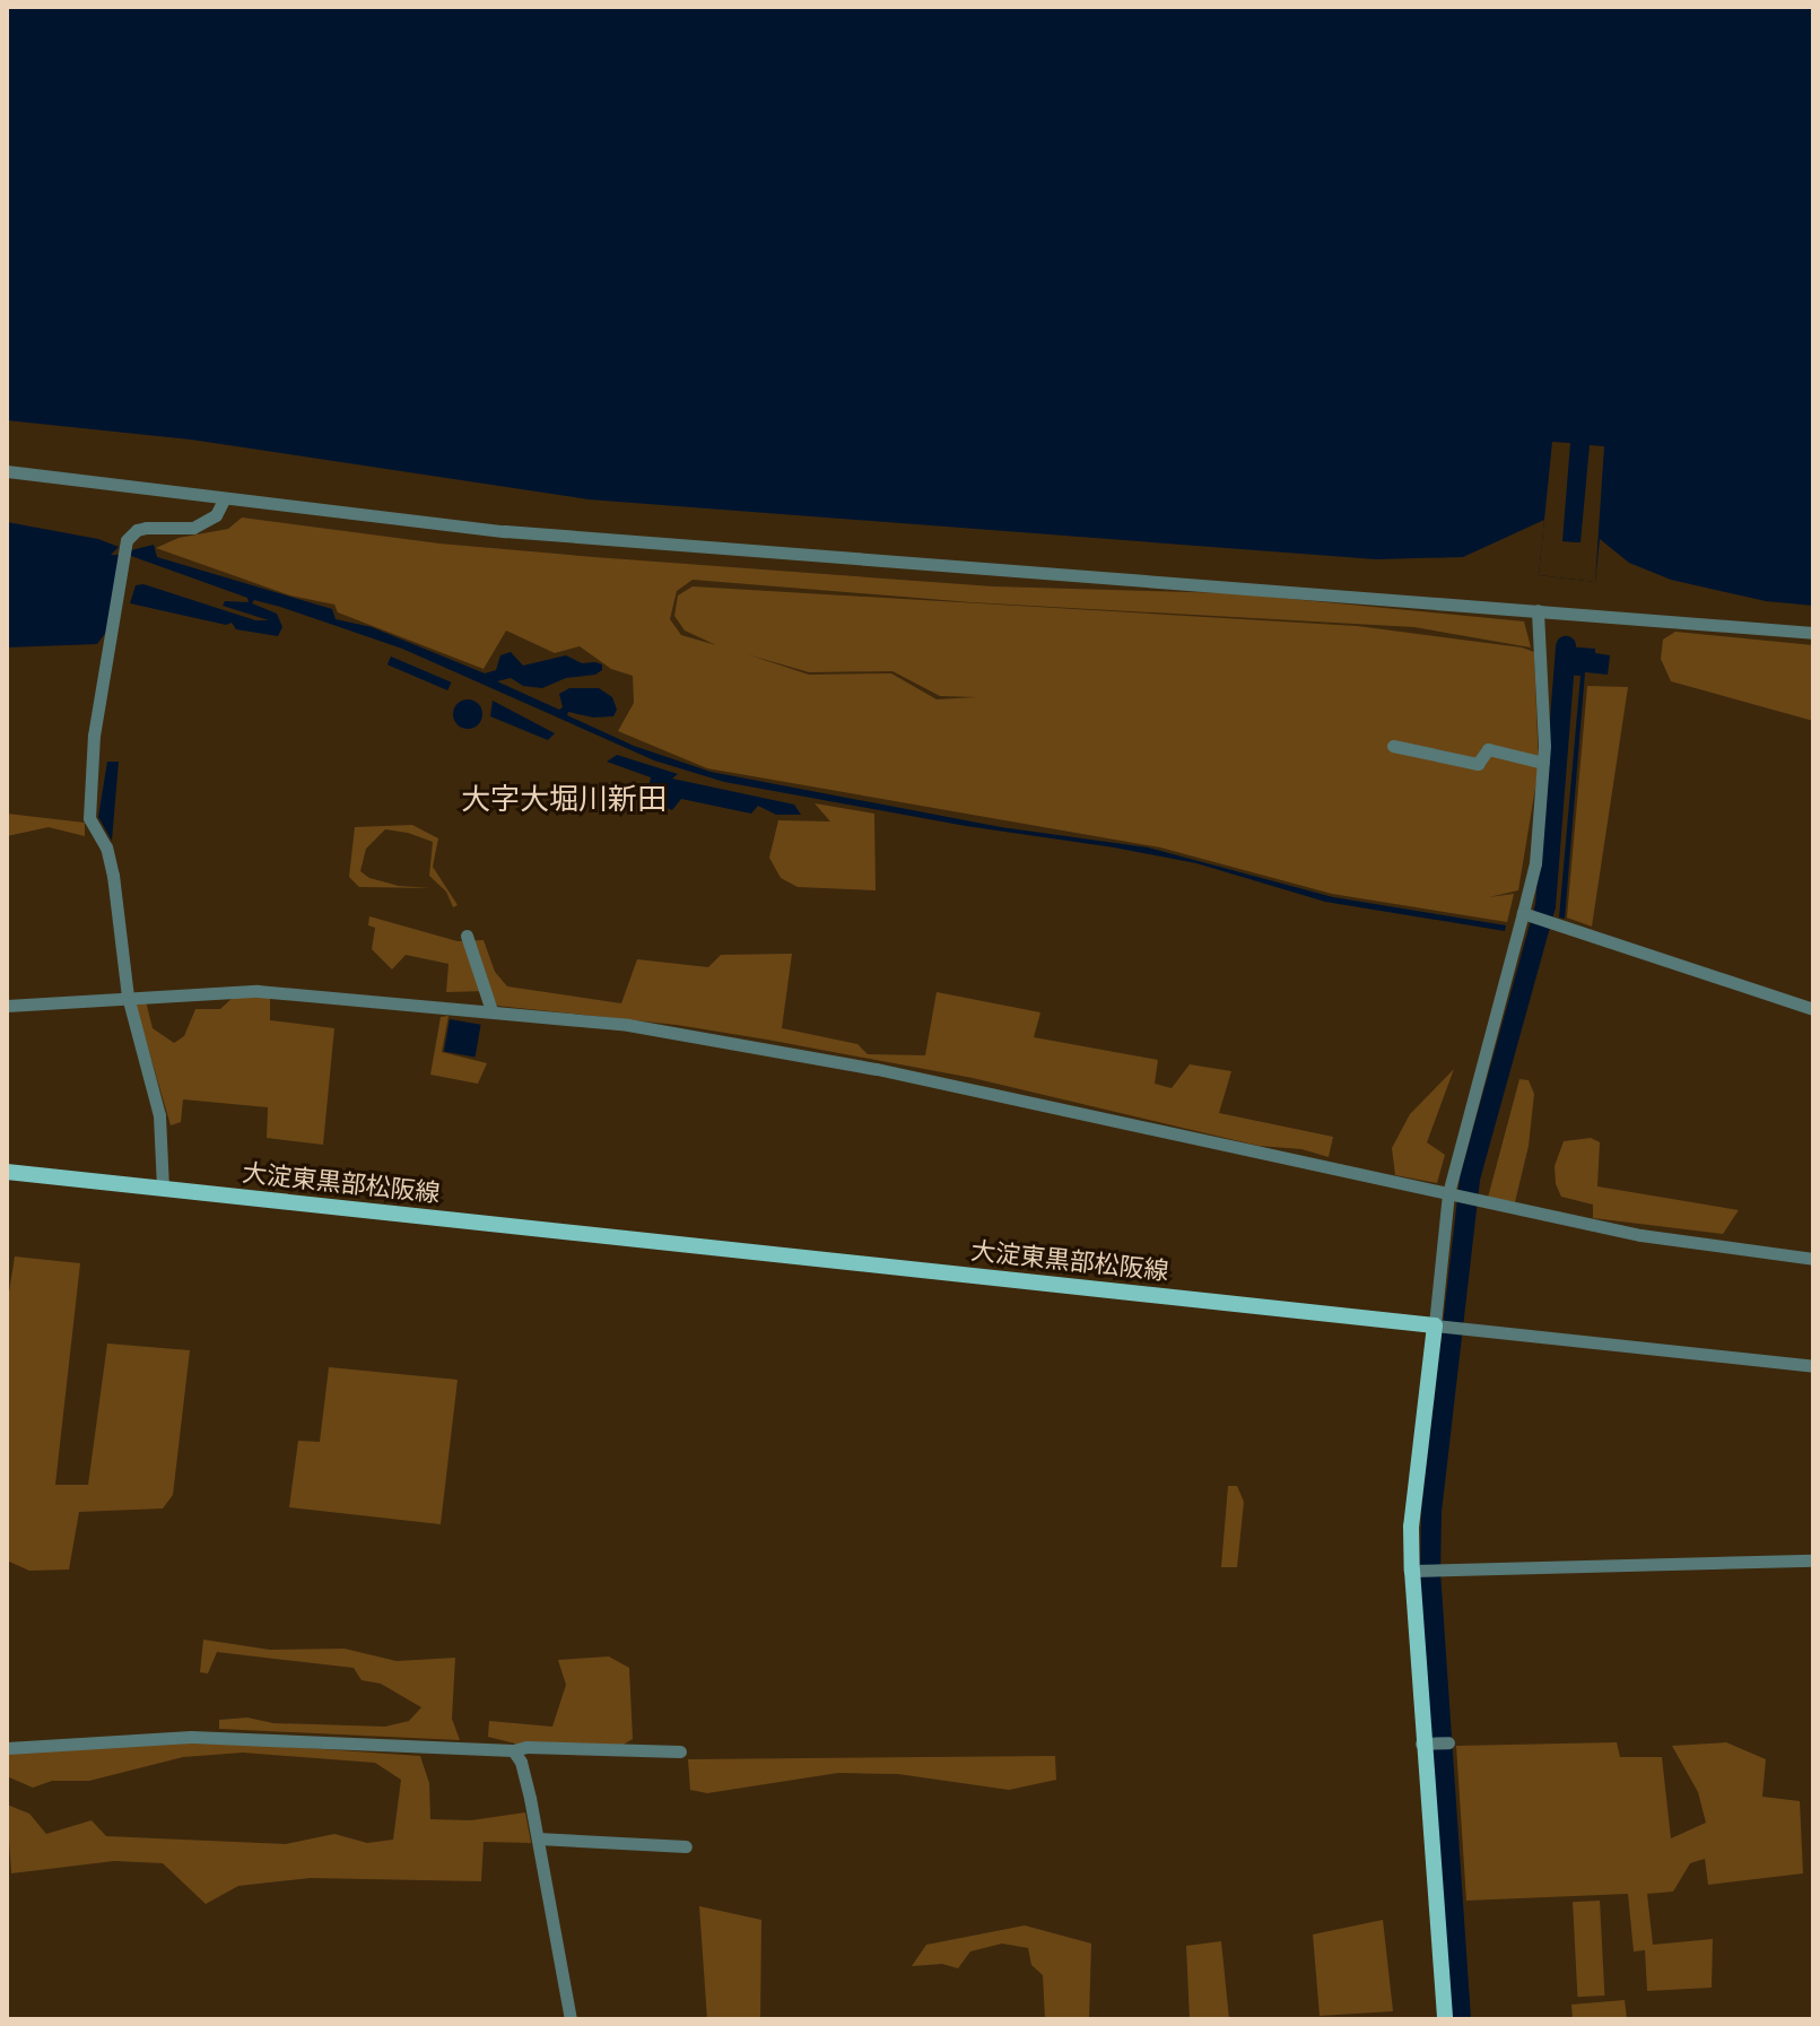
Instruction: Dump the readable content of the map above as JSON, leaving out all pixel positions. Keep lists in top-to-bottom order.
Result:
{
  "streets": {
    "main road": ["大淀東黒部松阪線"]
  },
  "districts": ["大字大堀川新田"]
}
